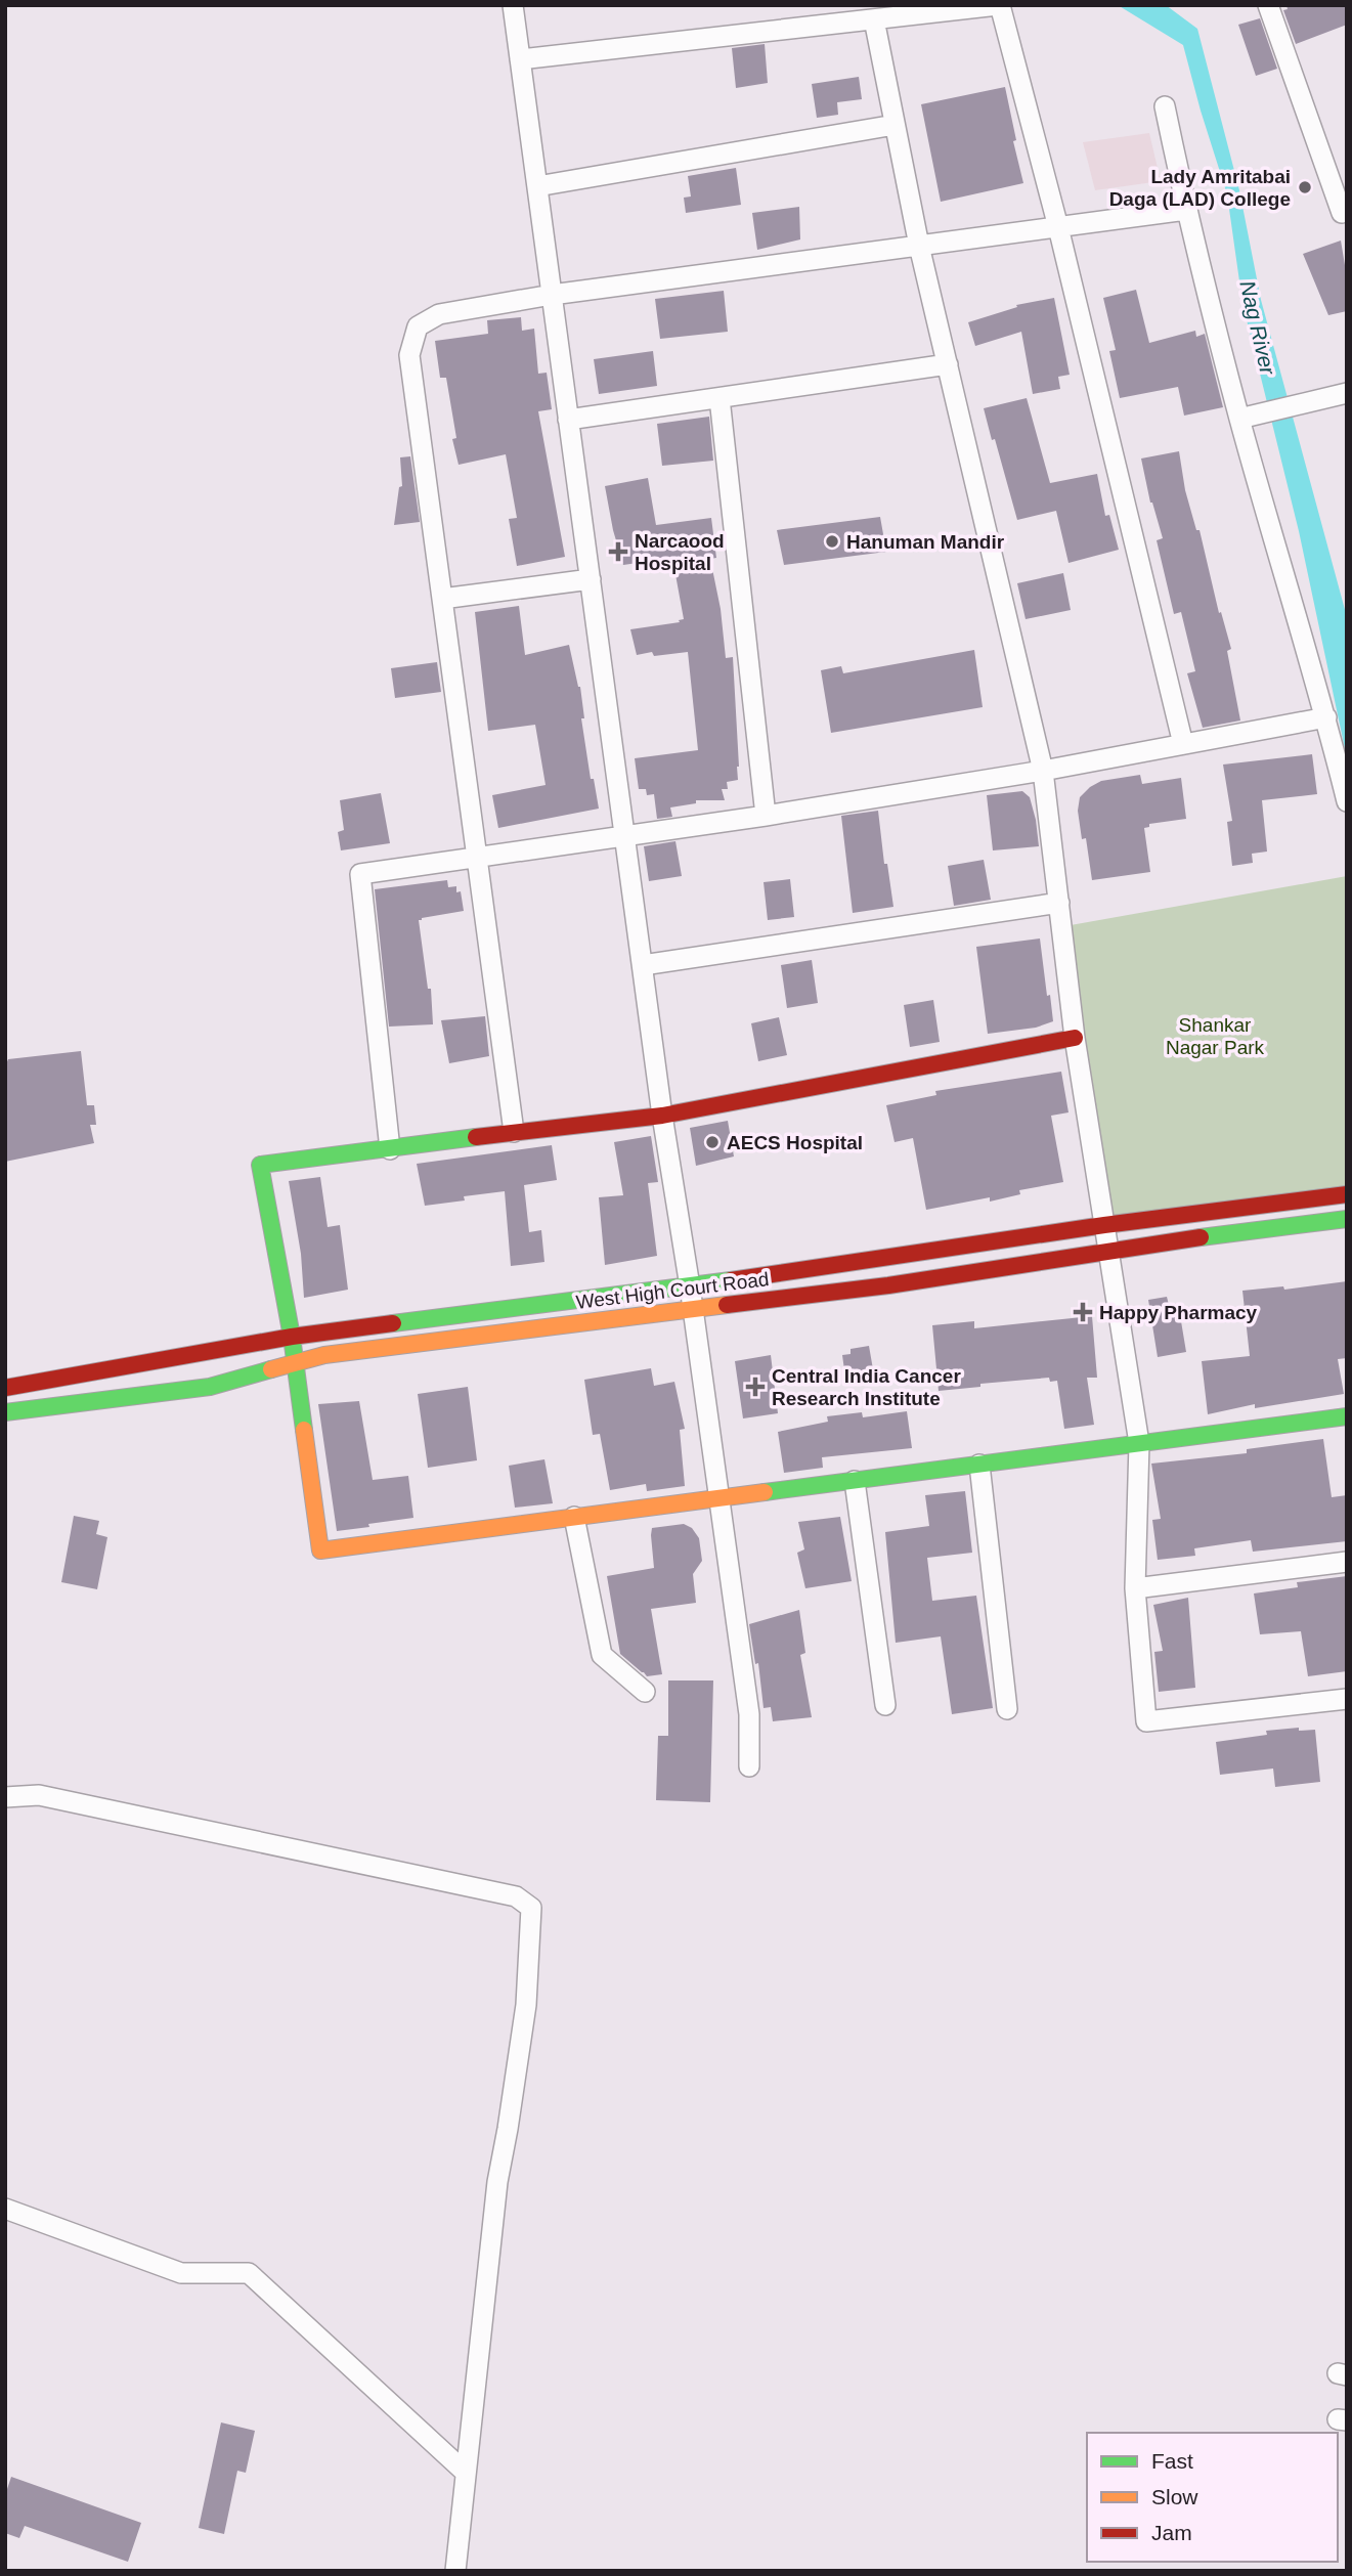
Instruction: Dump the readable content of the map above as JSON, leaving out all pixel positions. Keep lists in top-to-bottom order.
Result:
{
  "streets": {
    "main road": ["West High Court Road"]
  },
  "water": ["Nag River"],
  "parks": ["Shankar Nagar Park"],
  "places": {
    "other": ["Lady Amritabai Daga (LAD) College", "Hanuman Mandir", "AECS Hospital"],
    "health": ["Narcaood Hospital", "Happy Pharmacy", "Central India Cancer Research Institute"]
  },
  "legend": ["Fast", "Slow", "Jam"]
}
